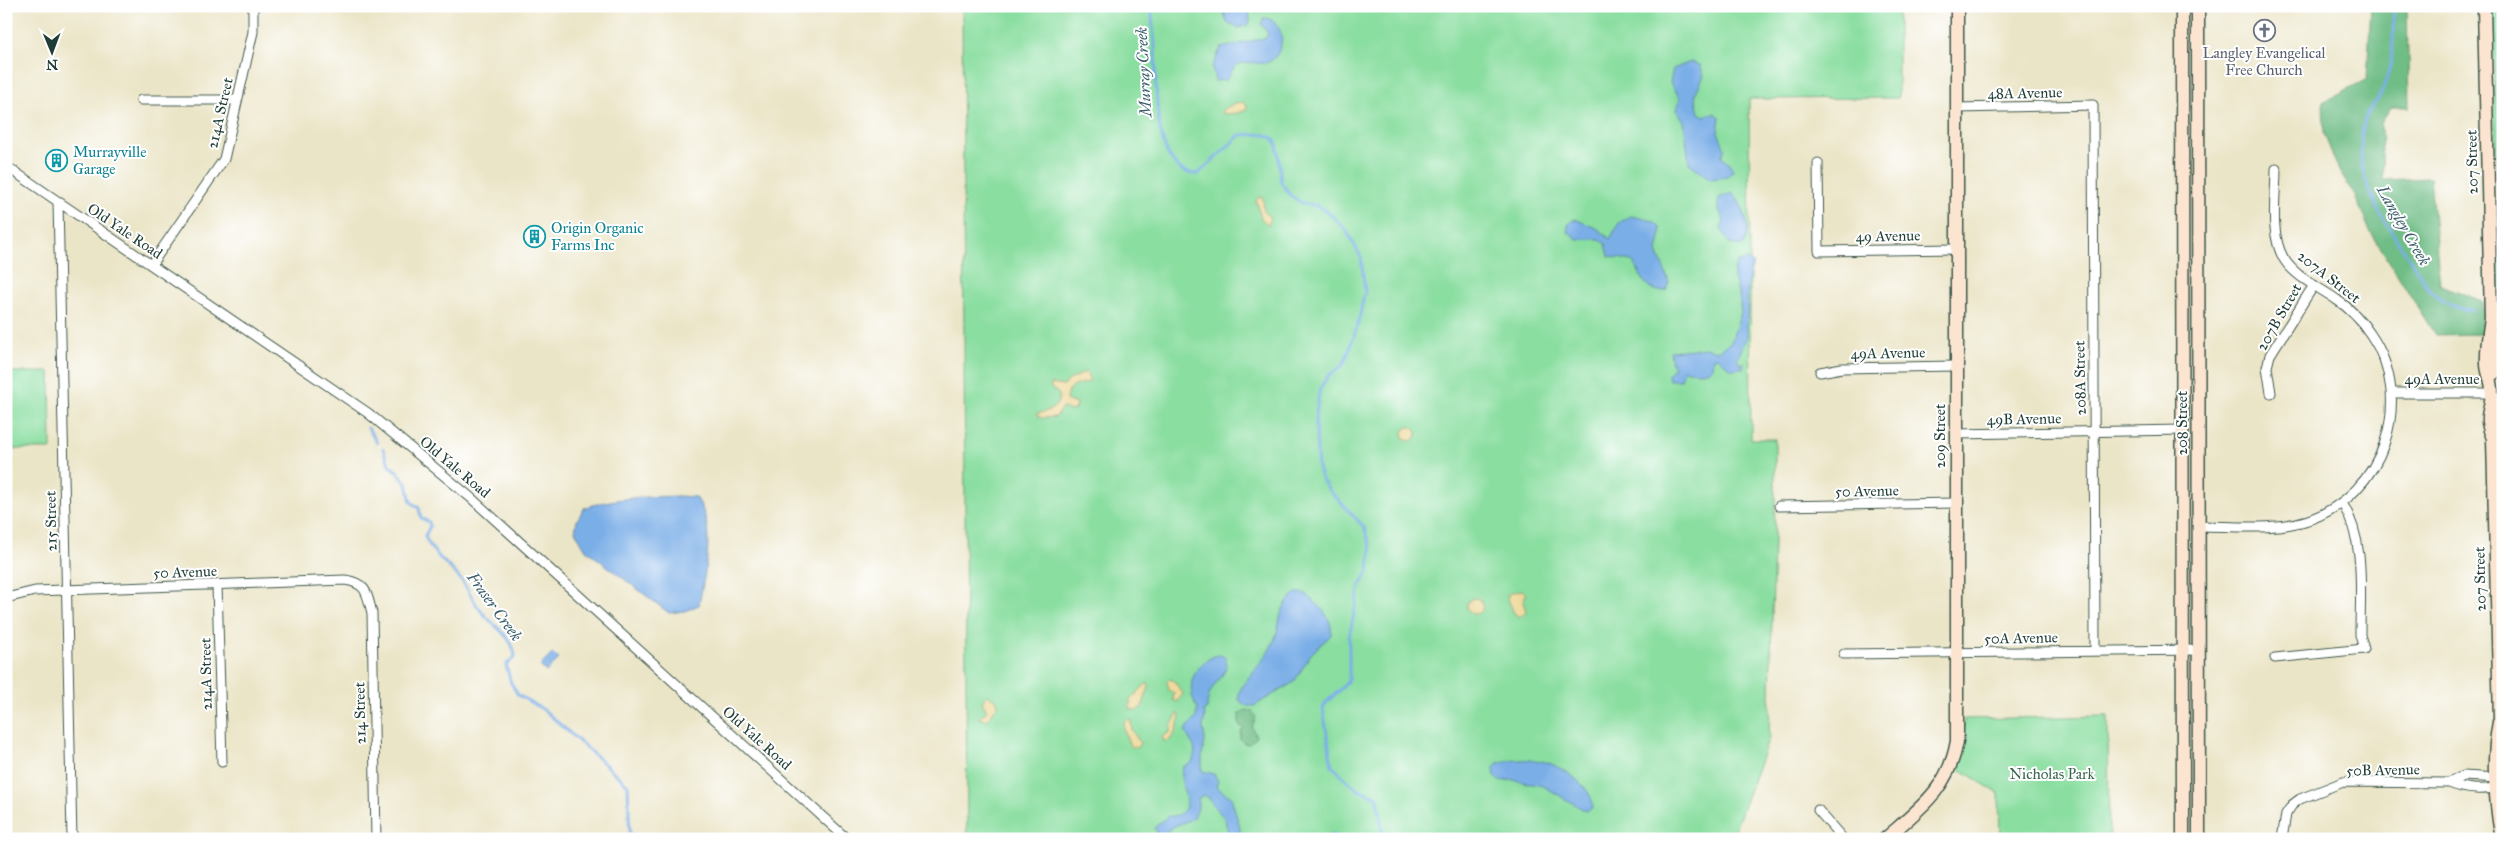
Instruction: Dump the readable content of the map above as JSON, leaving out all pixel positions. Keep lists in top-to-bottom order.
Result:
{
  "streets": {
    "street": [
      "48A Avenue",
      "214A Street",
      "207 Street",
      "Old Yale Road",
      "49 Avenue",
      "207A Street",
      "207B Street",
      "49A Avenue",
      "208A Street",
      "49B Avenue",
      "208 Street",
      "209 Street",
      "50 Avenue",
      "215 Street",
      "50A Avenue",
      "214 Street",
      "50B Avenue"
    ]
  },
  "crossings": [
    ["48A Avenue", "208A Street"],
    ["48A Avenue", "209 Street"],
    ["214A Street", "Old Yale Road"],
    ["214A Street", "50 Avenue"],
    ["207 Street", "49A Avenue"],
    ["207 Street", "50B Avenue"],
    ["Old Yale Road", "215 Street"],
    ["49 Avenue", "209 Street"],
    ["207A Street", "207B Street"],
    ["207A Street", "49A Avenue"],
    ["49A Avenue", "209 Street"],
    ["208A Street", "49B Avenue"],
    ["208A Street", "50A Avenue"],
    ["49B Avenue", "208 Street"],
    ["49B Avenue", "209 Street"],
    ["208 Street", "50A Avenue"],
    ["209 Street", "50 Avenue"],
    ["209 Street", "50A Avenue"],
    ["50 Avenue", "215 Street"],
    ["50 Avenue", "214 Street"]
  ],
  "water": ["Murray Creek", "Langley Creek", "Fraser Creek"],
  "parks": ["Nicholas Park"],
  "places": {
    "church": ["Langley Evangelical Free Church"],
    "building": ["Murrayville Garage", "Origin Organic Farms Inc"]
  },
  "north": "bottom"
}
